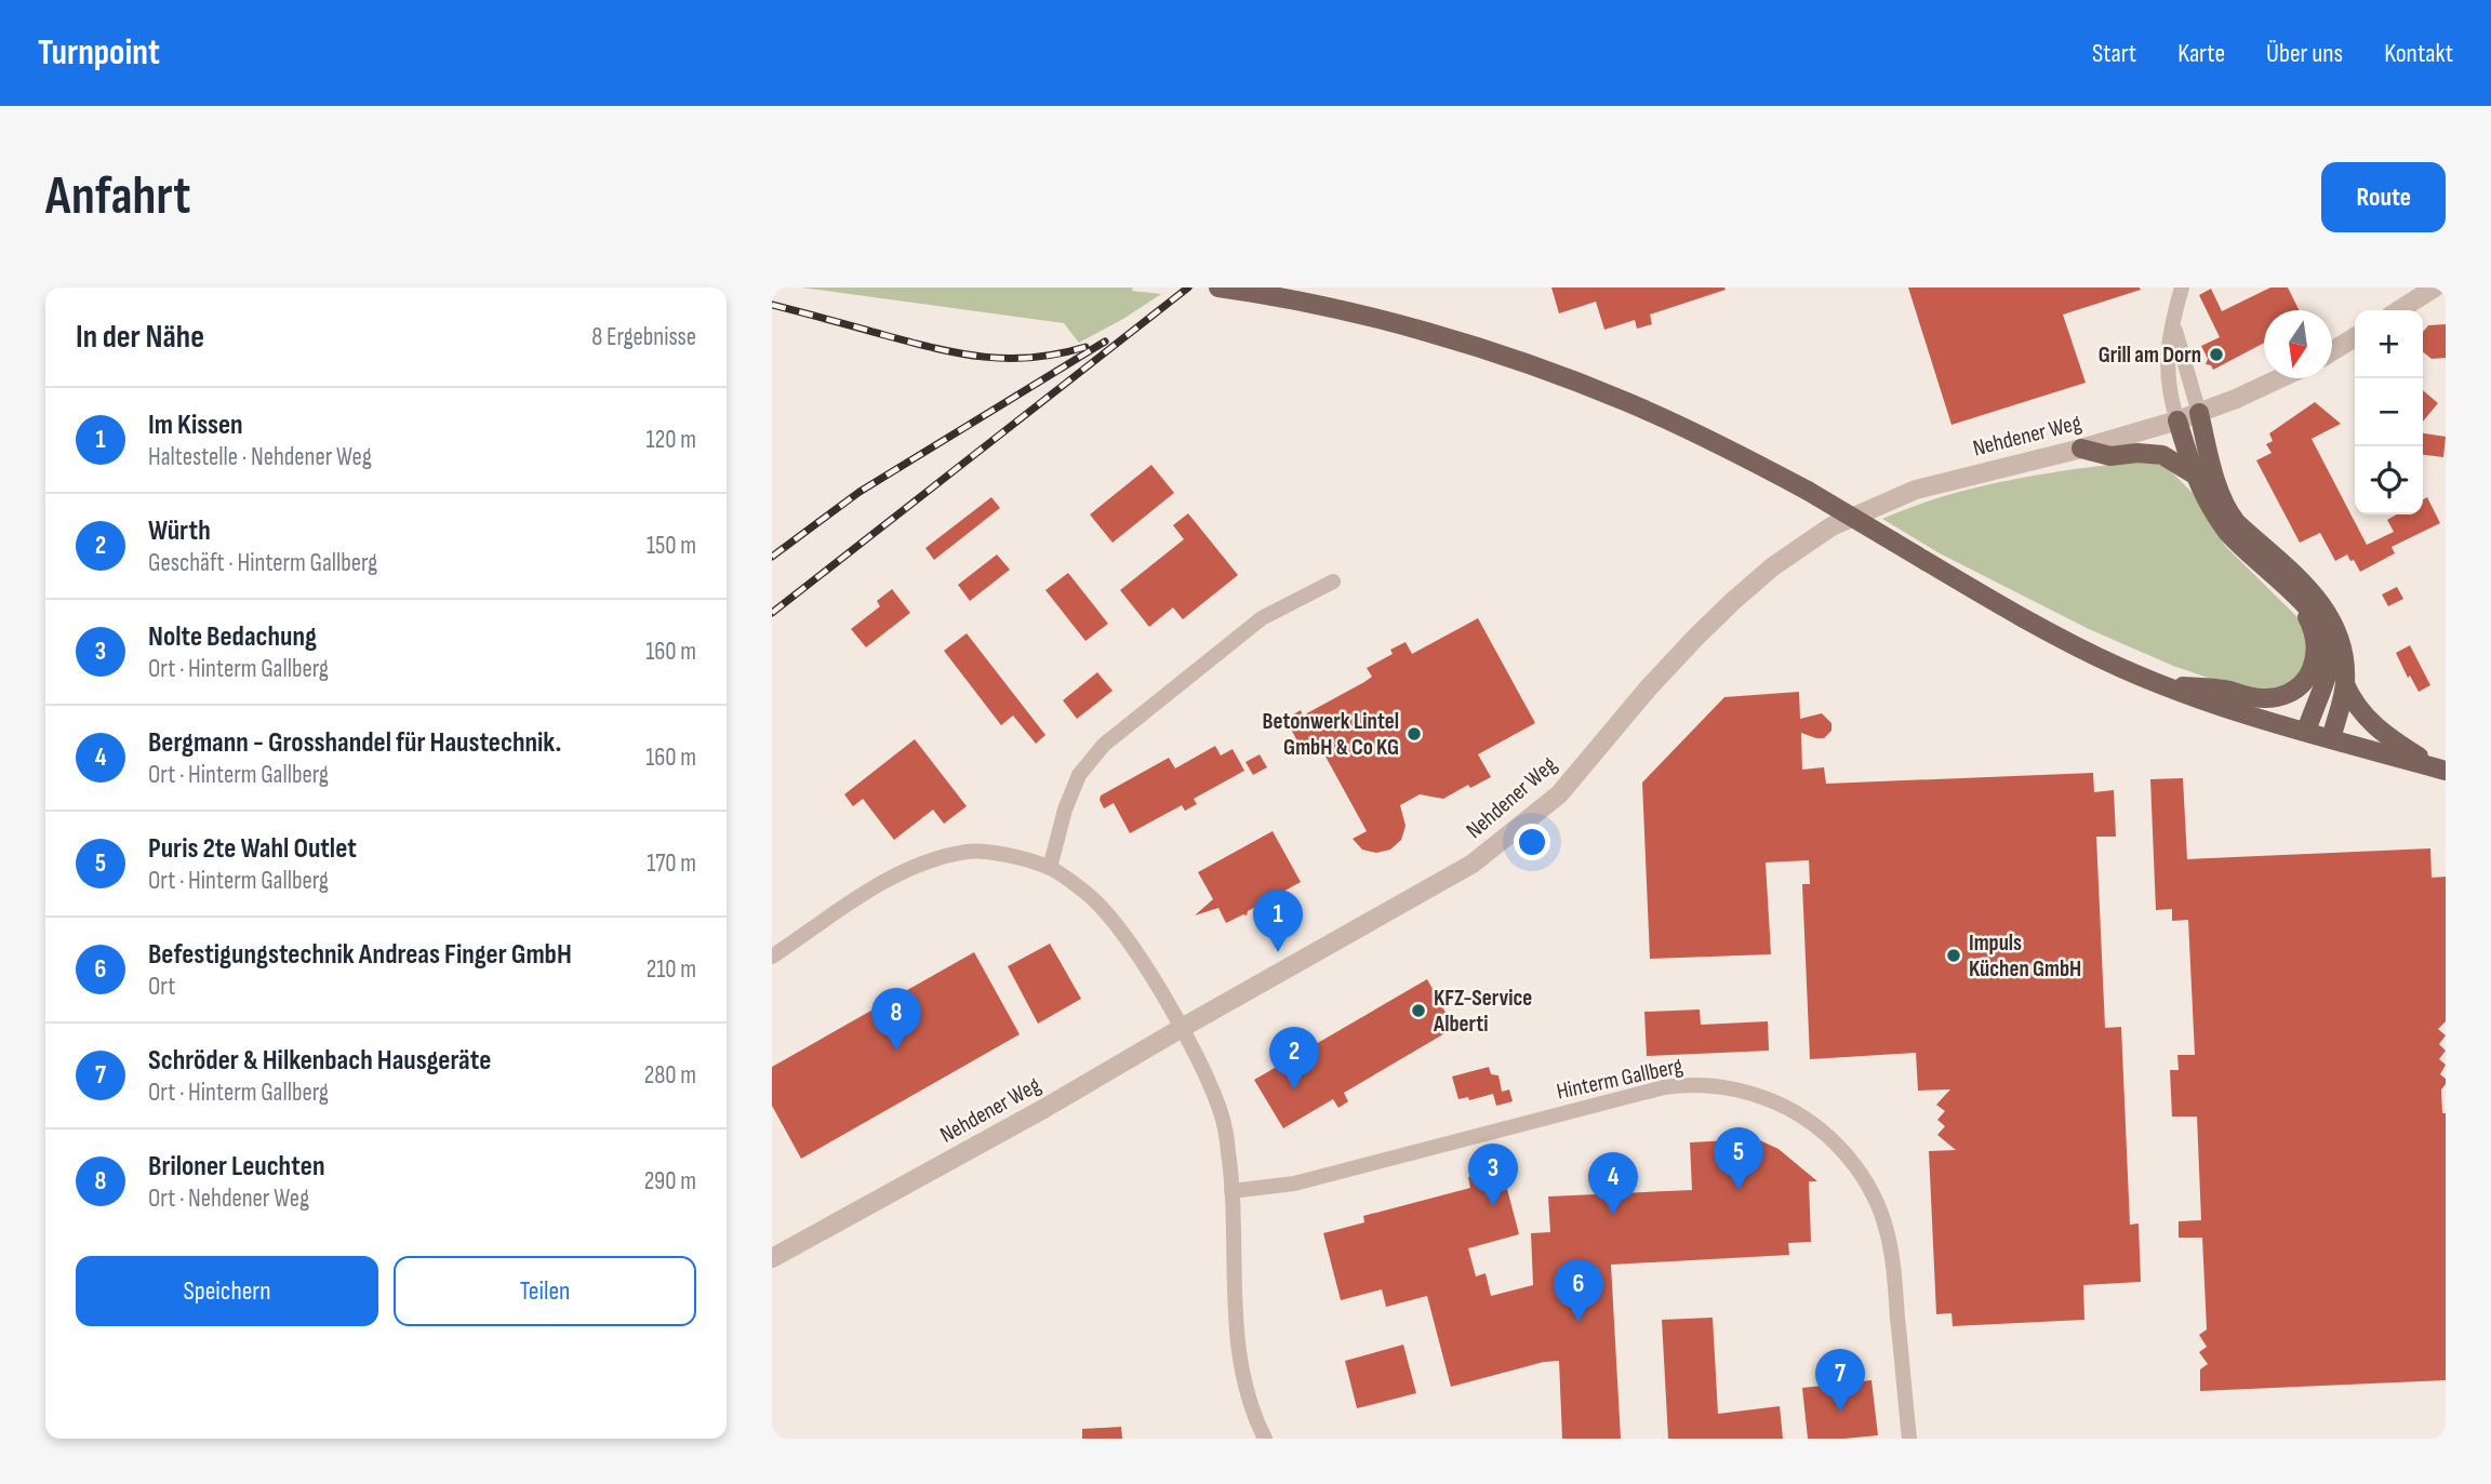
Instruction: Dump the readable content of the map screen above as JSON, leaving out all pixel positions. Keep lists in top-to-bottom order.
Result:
{
  "streets": {
    "street": ["Nehdener Weg", "Hinterm Gallberg"]
  },
  "places": [
    "Grill am Dorn",
    "Betonwerk Lintel GmbH & Co KG",
    "Impuls Küchen GmbH",
    "KFZ-Service Alberti"
  ],
  "north": "bottom",
  "page": {
    "header": "Turnpoint",
    "nav": [
      "Start",
      "Karte",
      "Über uns",
      "Kontakt"
    ],
    "buttons": [
      "Route",
      ["Speichern", "Teilen"]
    ],
    "title": "Anfahrt",
    "heading": ["In der Nähe", "8 Ergebnisse"],
    "map_buttons": ["+", "−"],
    "list": [
      {
        "mark": "1",
        "name": "Im Kissen",
        "note": "Haltestelle · Nehdener Weg",
        "value": "120 m"
      },
      {
        "mark": "2",
        "name": "Würth",
        "note": "Geschäft · Hinterm Gallberg",
        "value": "150 m"
      },
      {
        "mark": "3",
        "name": "Nolte Bedachung",
        "note": "Ort · Hinterm Gallberg",
        "value": "160 m"
      },
      {
        "mark": "4",
        "name": "Bergmann - Grosshandel für Haustechnik.",
        "note": "Ort · Hinterm Gallberg",
        "value": "160 m"
      },
      {
        "mark": "5",
        "name": "Puris 2te Wahl Outlet",
        "note": "Ort · Hinterm Gallberg",
        "value": "170 m"
      },
      {
        "mark": "6",
        "name": "Befestigungstechnik Andreas Finger GmbH",
        "note": "Ort",
        "value": "210 m"
      },
      {
        "mark": "7",
        "name": "Schröder & Hilkenbach Hausgeräte",
        "note": "Ort · Hinterm Gallberg",
        "value": "280 m"
      },
      {
        "mark": "8",
        "name": "Briloner Leuchten",
        "note": "Ort · Nehdener Weg",
        "value": "290 m"
      }
    ],
    "pins": [
      "1",
      "8",
      "2",
      "5",
      "3",
      "4",
      "6",
      "7"
    ]
  }
}
